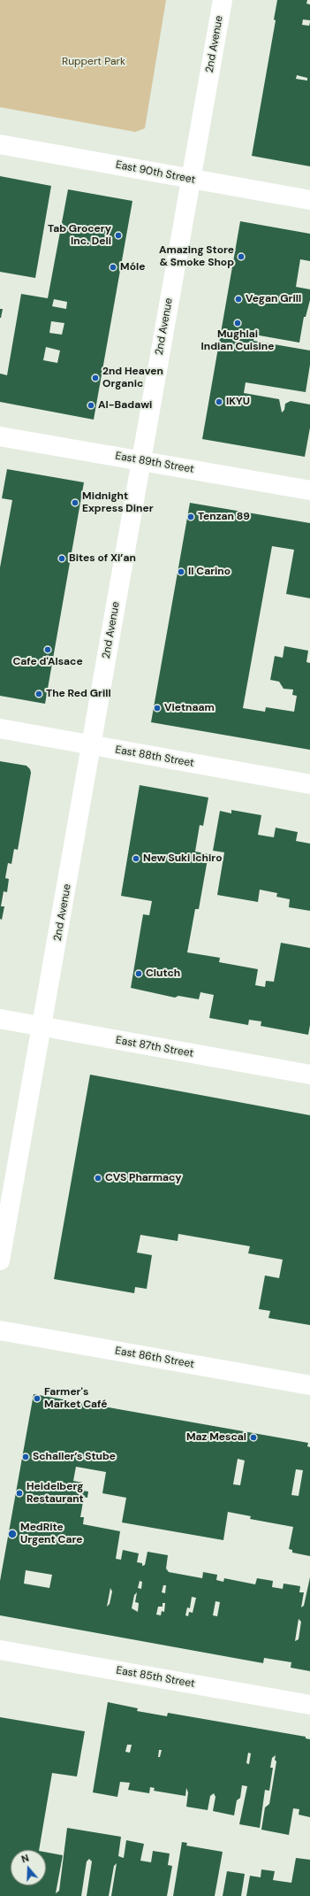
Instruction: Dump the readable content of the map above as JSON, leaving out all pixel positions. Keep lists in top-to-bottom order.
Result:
{
  "streets": {
    "street": [
      "2nd Avenue",
      "East 90th Street",
      "East 89th Street",
      "East 88th Street",
      "East 87th Street",
      "East 86th Street",
      "East 85th Street"
    ]
  },
  "crossings": [
    ["2nd Avenue", "East 90th Street"],
    ["2nd Avenue", "East 89th Street"],
    ["2nd Avenue", "East 88th Street"],
    ["2nd Avenue", "East 87th Street"]
  ],
  "parks": ["Ruppert Park"],
  "places": [
    "Tab Grocery Inc. Deli",
    "Amazing Store & Smoke Shop",
    "Móle",
    "Vegan Grill",
    "Mughlai Indian Cuisine",
    "2nd Heaven Organic",
    "IKYU",
    "Al-Badawi",
    "Midnight Express Diner",
    "Tenzan 89",
    "Bites of Xi’an",
    "Il Carino",
    "Cafe d'Alsace",
    "The Red Grill",
    "Vietnaam",
    "New Suki Ichiro",
    "Clutch",
    "CVS Pharmacy",
    "Farmer's Market Café",
    "Maz Mescal",
    "Schaller’s Stube",
    "Heidelberg Restaurant",
    "MedRite Urgent Care"
  ],
  "north": "top"
}
